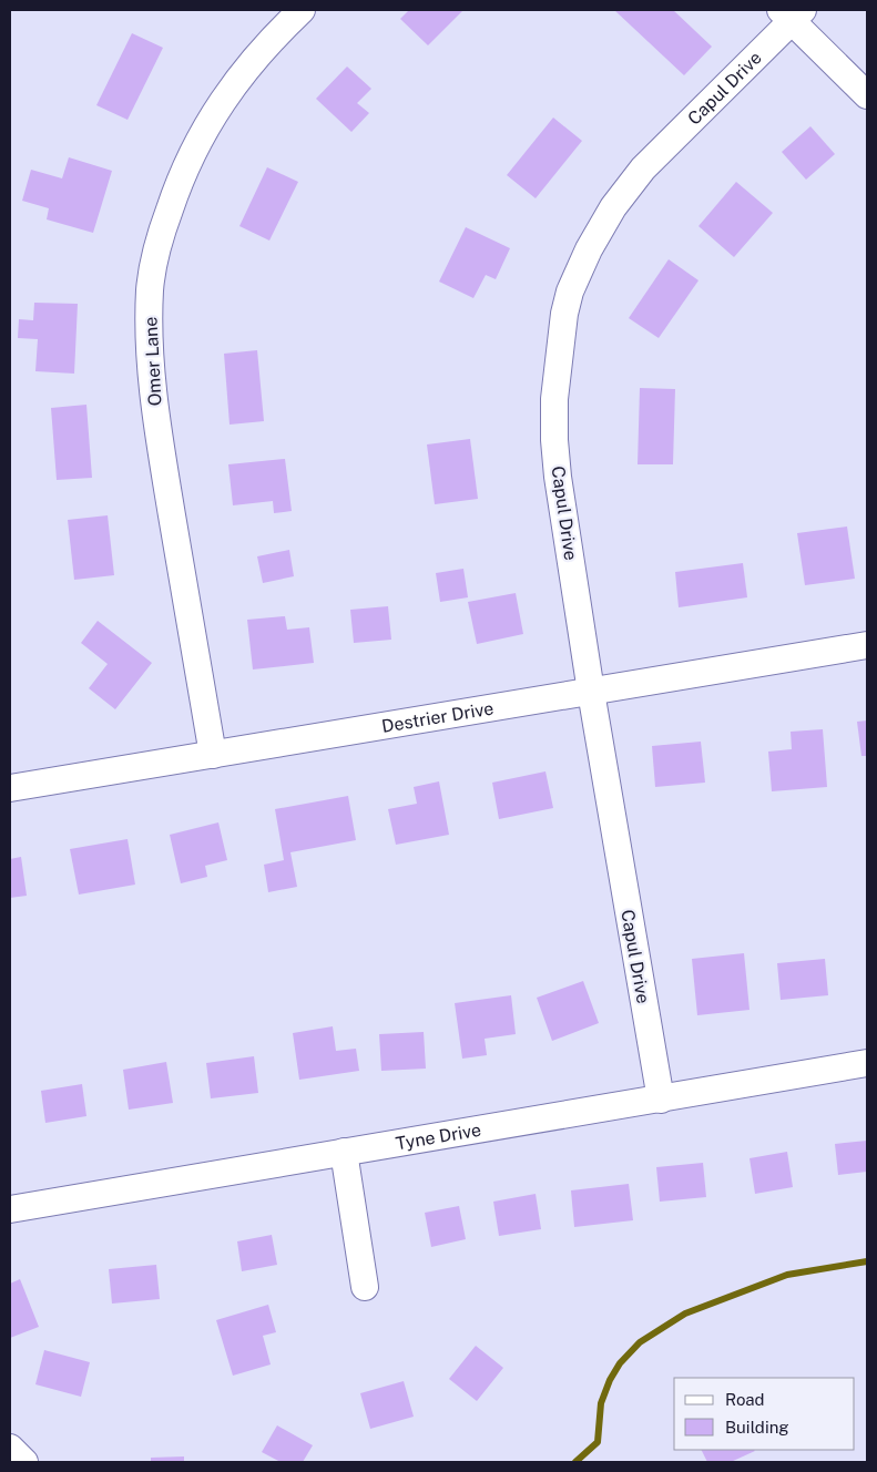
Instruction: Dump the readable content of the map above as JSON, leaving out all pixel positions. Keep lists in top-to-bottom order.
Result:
{
  "streets": {
    "street": [
      "Capul Drive",
      "Omer Lane",
      "Destrier Drive",
      "Tyne Drive"
    ]
  },
  "crossings": [
    ["Capul Drive", "Destrier Drive"],
    ["Capul Drive", "Tyne Drive"],
    ["Omer Lane", "Destrier Drive"]
  ],
  "legend": ["Road", "Building"]
}
